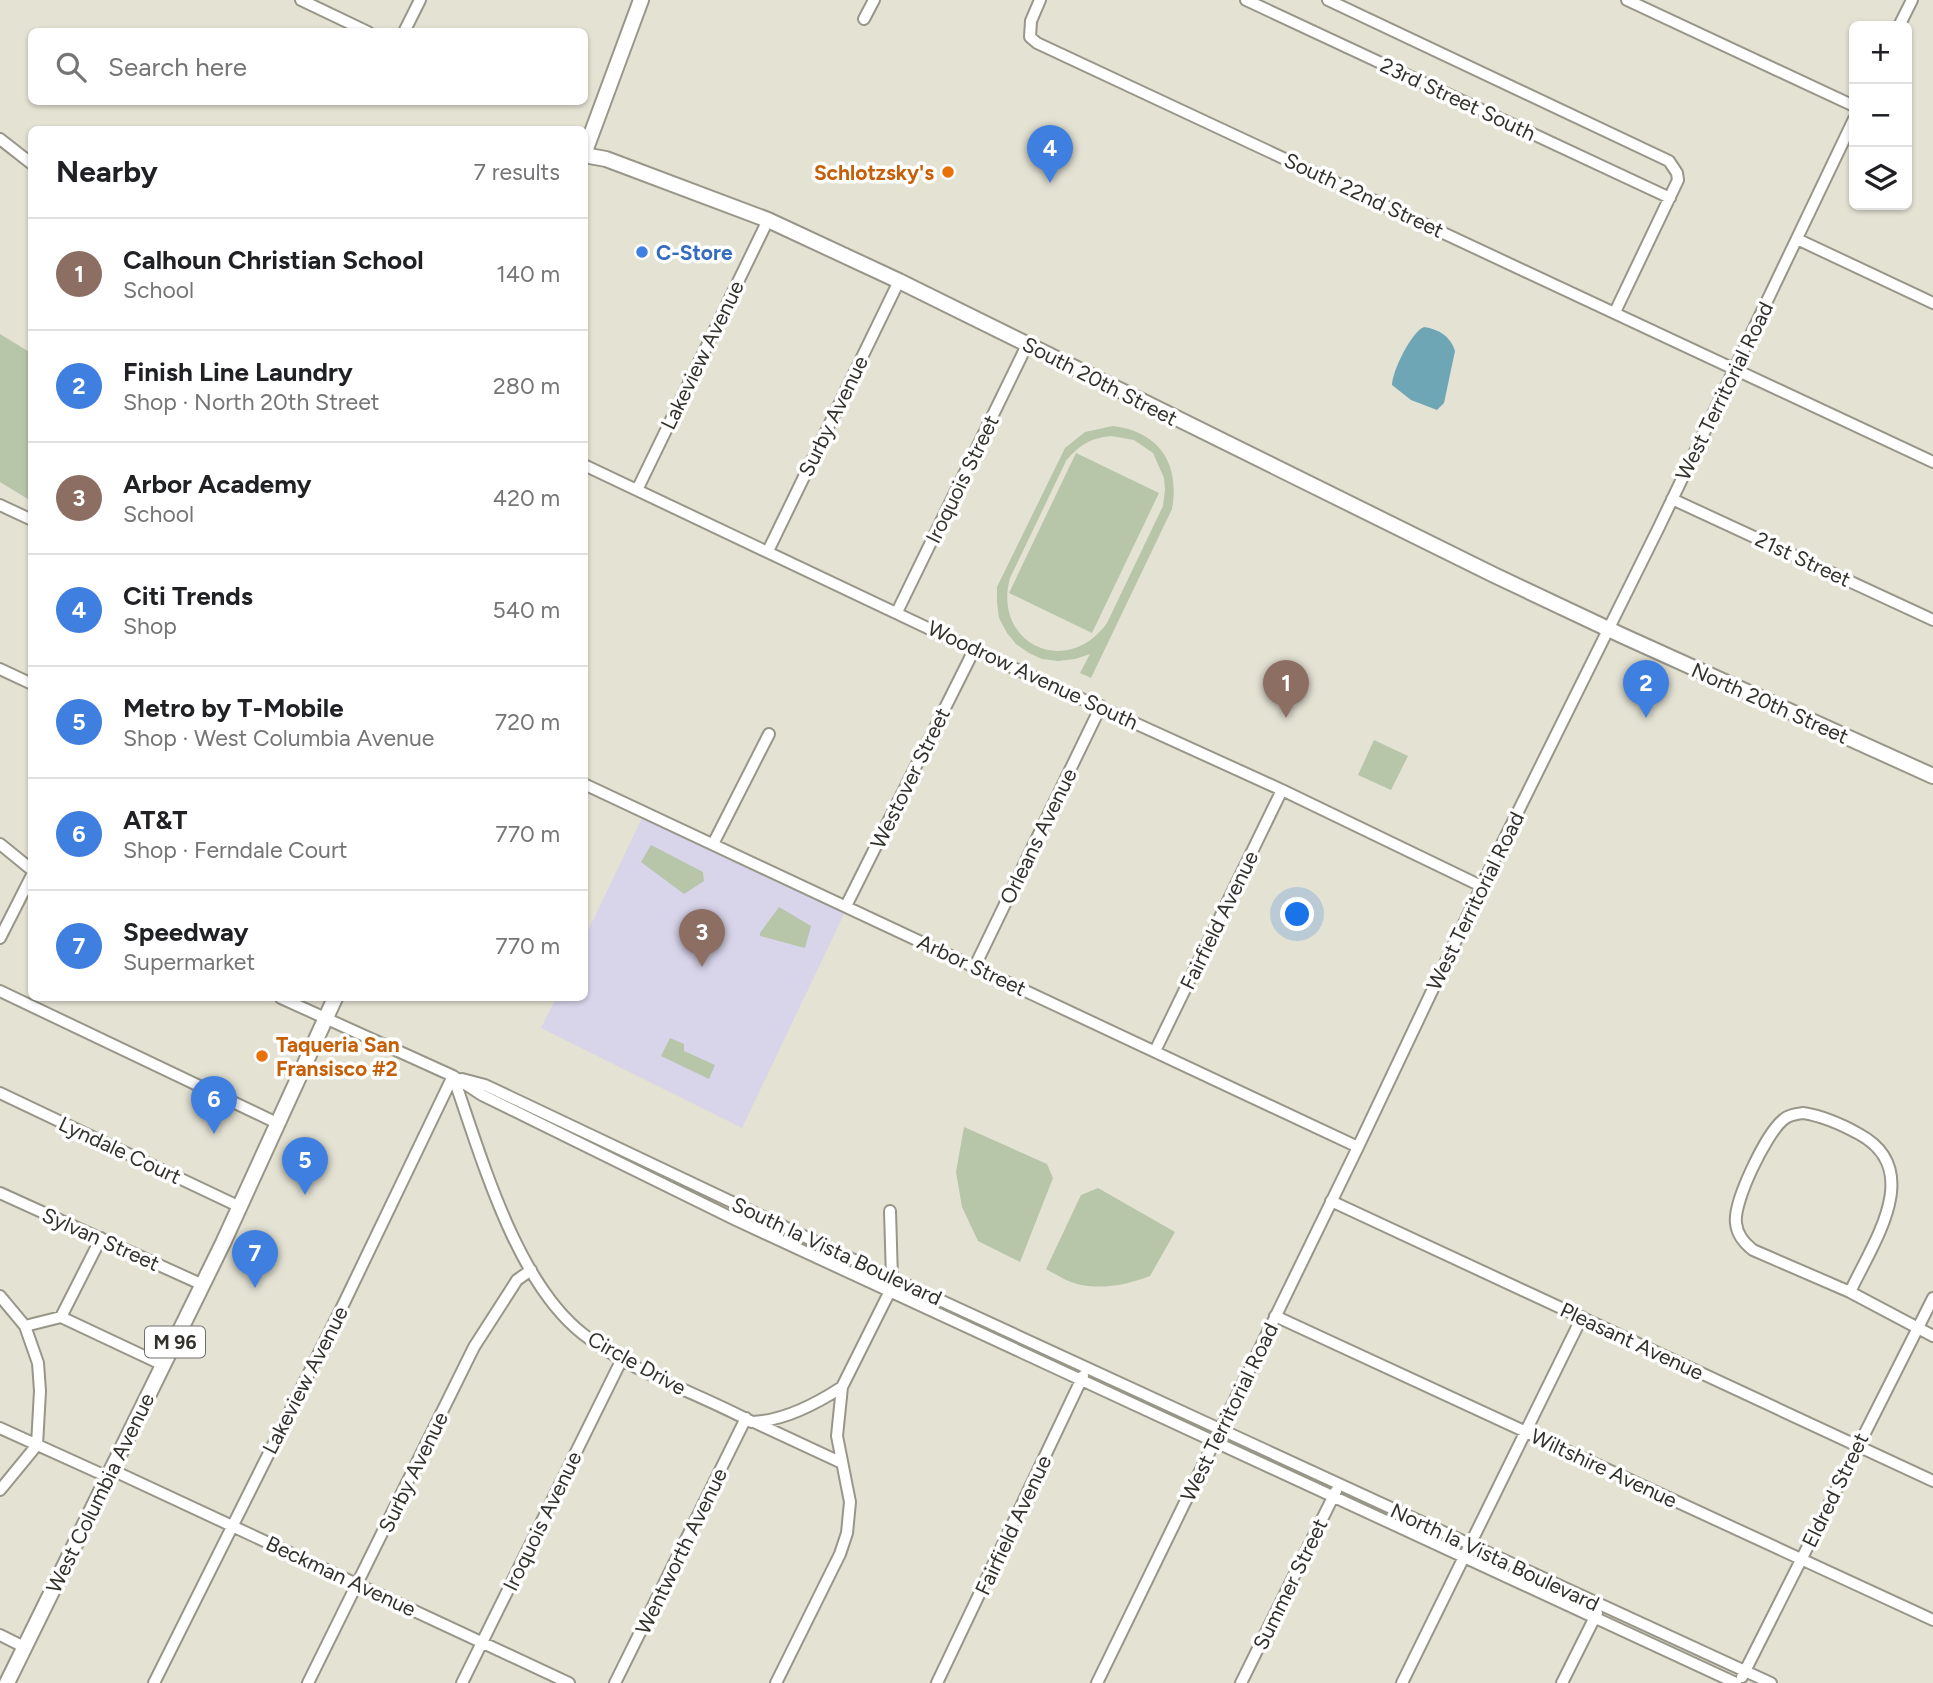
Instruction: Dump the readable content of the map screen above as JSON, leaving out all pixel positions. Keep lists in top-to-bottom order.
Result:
{
  "streets": {
    "main road": [
      "South 20th Street",
      "North 20th Street",
      "M 96",
      "West Columbia Avenue"
    ],
    "street": [
      "23rd Street South",
      "South 22nd Street",
      "Lakeview Avenue",
      "West Territorial Road",
      "Surby Avenue",
      "Iroquois Street",
      "21st Street",
      "Woodrow Avenue South",
      "Westover Street",
      "Orleans Avenue",
      "Fairfield Avenue",
      "Arbor Street",
      "Lyndale Court",
      "Sylvan Street",
      "South la Vista Boulevard",
      "Pleasant Avenue",
      "Circle Drive",
      "Wiltshire Avenue",
      "Eldred Street",
      "Iroquois Avenue",
      "Wentworth Avenue",
      "North la Vista Boulevard",
      "Beckman Avenue",
      "Summer Street"
    ]
  },
  "crossings": [
    ["South 22nd Street", "West Territorial Road"],
    ["Lakeview Avenue", "South 20th Street"],
    ["Lakeview Avenue", "Woodrow Avenue South"],
    ["Lakeview Avenue", "South la Vista Boulevard"],
    ["Lakeview Avenue", "Circle Drive"],
    ["Lakeview Avenue", "Beckman Avenue"],
    ["South 20th Street", "West Territorial Road"],
    ["South 20th Street", "Surby Avenue"],
    ["South 20th Street", "Iroquois Street"],
    ["South 20th Street", "North 20th Street"],
    ["West Territorial Road", "21st Street"],
    ["West Territorial Road", "Woodrow Avenue South"],
    ["West Territorial Road", "North 20th Street"],
    ["West Territorial Road", "Arbor Street"],
    ["West Territorial Road", "South la Vista Boulevard"],
    ["West Territorial Road", "Pleasant Avenue"],
    ["West Territorial Road", "Wiltshire Avenue"],
    ["West Territorial Road", "North la Vista Boulevard"],
    ["Surby Avenue", "Woodrow Avenue South"],
    ["Surby Avenue", "Circle Drive"],
    ["Surby Avenue", "Beckman Avenue"],
    ["Iroquois Street", "Woodrow Avenue South"],
    ["Woodrow Avenue South", "Westover Street"],
    ["Woodrow Avenue South", "Orleans Avenue"],
    ["Woodrow Avenue South", "Fairfield Avenue"],
    ["Westover Street", "Arbor Street"],
    ["Orleans Avenue", "Arbor Street"],
    ["Fairfield Avenue", "Arbor Street"],
    ["Fairfield Avenue", "South la Vista Boulevard"],
    ["Lyndale Court", "West Columbia Avenue"],
    ["Sylvan Street", "West Columbia Avenue"],
    ["South la Vista Boulevard", "Circle Drive"],
    ["South la Vista Boulevard", "West Columbia Avenue"],
    ["South la Vista Boulevard", "North la Vista Boulevard"],
    ["Pleasant Avenue", "Eldred Street"],
    ["Circle Drive", "Iroquois Avenue"],
    ["Circle Drive", "Wentworth Avenue"],
    ["Wiltshire Avenue", "Eldred Street"],
    ["Eldred Street", "North la Vista Boulevard"],
    ["West Columbia Avenue", "Beckman Avenue"],
    ["Iroquois Avenue", "Beckman Avenue"],
    ["North la Vista Boulevard", "Summer Street"]
  ],
  "places": ["Schlotzsky's", "C-Store", "Taqueria San Fransisco #2"],
  "page": {
    "map_buttons": ["+", "−"],
    "search": "Search here",
    "pins": [
      "4",
      "1",
      "2",
      "3",
      "6",
      "5",
      "7"
    ],
    "heading": ["Nearby", "7 results"],
    "list": [
      {
        "mark": "1",
        "name": "Calhoun Christian School",
        "note": "School",
        "value": "140 m"
      },
      {
        "mark": "2",
        "name": "Finish Line Laundry",
        "note": "Shop · North 20th Street",
        "value": "280 m"
      },
      {
        "mark": "3",
        "name": "Arbor Academy",
        "note": "School",
        "value": "420 m"
      },
      {
        "mark": "4",
        "name": "Citi Trends",
        "note": "Shop",
        "value": "540 m"
      },
      {
        "mark": "5",
        "name": "Metro by T-Mobile",
        "note": "Shop · West Columbia Avenue",
        "value": "720 m"
      },
      {
        "mark": "6",
        "name": "AT&T",
        "note": "Shop · Ferndale Court",
        "value": "770 m"
      },
      {
        "mark": "7",
        "name": "Speedway",
        "note": "Supermarket",
        "value": "770 m"
      }
    ]
  }
}
